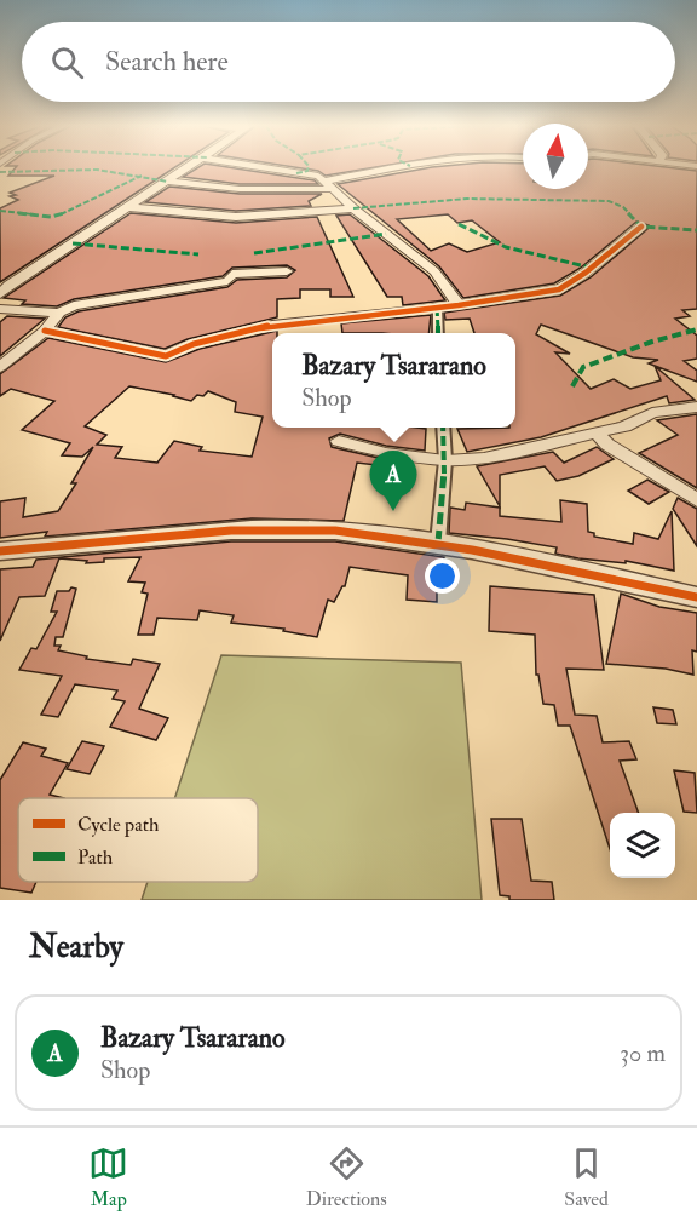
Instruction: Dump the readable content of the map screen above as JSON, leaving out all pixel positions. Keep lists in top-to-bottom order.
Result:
{
  "legend": ["Cycle path", "Path"],
  "north": "top",
  "page": {
    "search": "Search here",
    "popup": ["Bazary Tsararano", "Shop"],
    "pins": "A",
    "heading": "Nearby",
    "list": [
      {
        "mark": "A",
        "name": "Bazary Tsararano",
        "note": "Shop",
        "value": "30 m"
      }
    ],
    "nav": ["Map", "Directions", "Saved"]
  }
}
